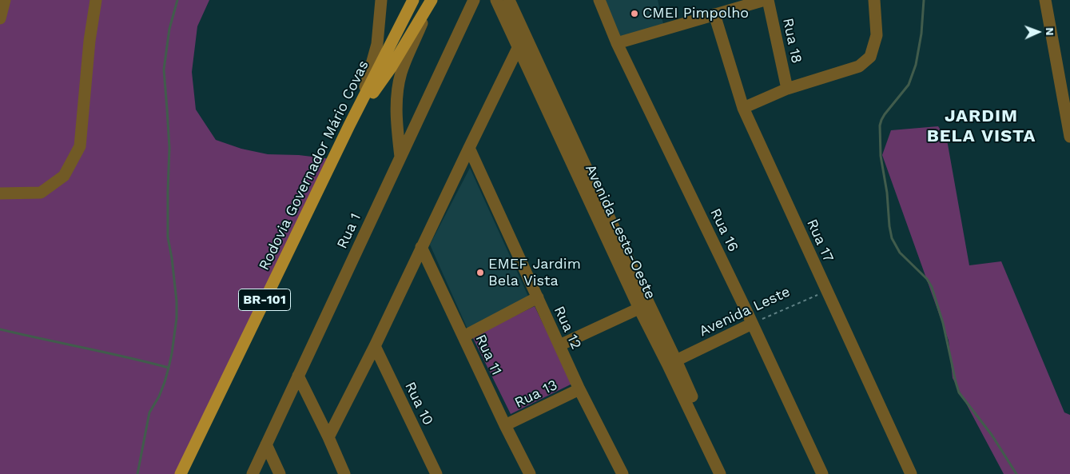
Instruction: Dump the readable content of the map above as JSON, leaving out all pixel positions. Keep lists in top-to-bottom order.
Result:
{
  "streets": {
    "main road": ["Rodovia Governador Mário Covas", "BR-101"],
    "street": [
      "Rua 18",
      "Rua 16",
      "Rua 1",
      "Avenida Leste-Oeste",
      "Rua 17",
      "Avenida Leste",
      "Rua 12",
      "Rua 11",
      "Rua 13",
      "Rua 10"
    ]
  },
  "crossings": [
    ["Rua 16", "Avenida Leste"],
    ["Avenida Leste-Oeste", "Avenida Leste"],
    ["Rua 17", "Avenida Leste"],
    ["Rua 12", "Rua 13"],
    ["Rua 11", "Rua 13"]
  ],
  "districts": ["JARDIM BELA VISTA"],
  "places": ["CMEI Pimpolho", "EMEF Jardim Bela Vista"],
  "north": "right"
}
